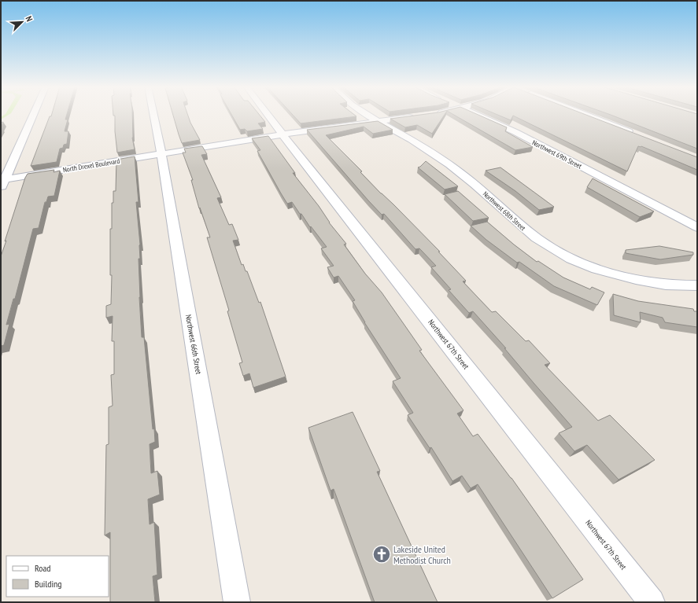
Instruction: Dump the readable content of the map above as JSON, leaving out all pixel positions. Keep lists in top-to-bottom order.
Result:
{
  "streets": {
    "street": [
      "Northwest 69th Street",
      "North Drexel Boulevard",
      "Northwest 68th Street",
      "Northwest 66th Street",
      "Northwest 67th Street"
    ]
  },
  "crossings": [
    ["North Drexel Boulevard", "Northwest 68th Street"],
    ["North Drexel Boulevard", "Northwest 66th Street"],
    ["North Drexel Boulevard", "Northwest 67th Street"]
  ],
  "places": {
    "church": ["Lakeside United Methodist Church"]
  },
  "legend": ["Road", "Building"],
  "north": "top right"
}
